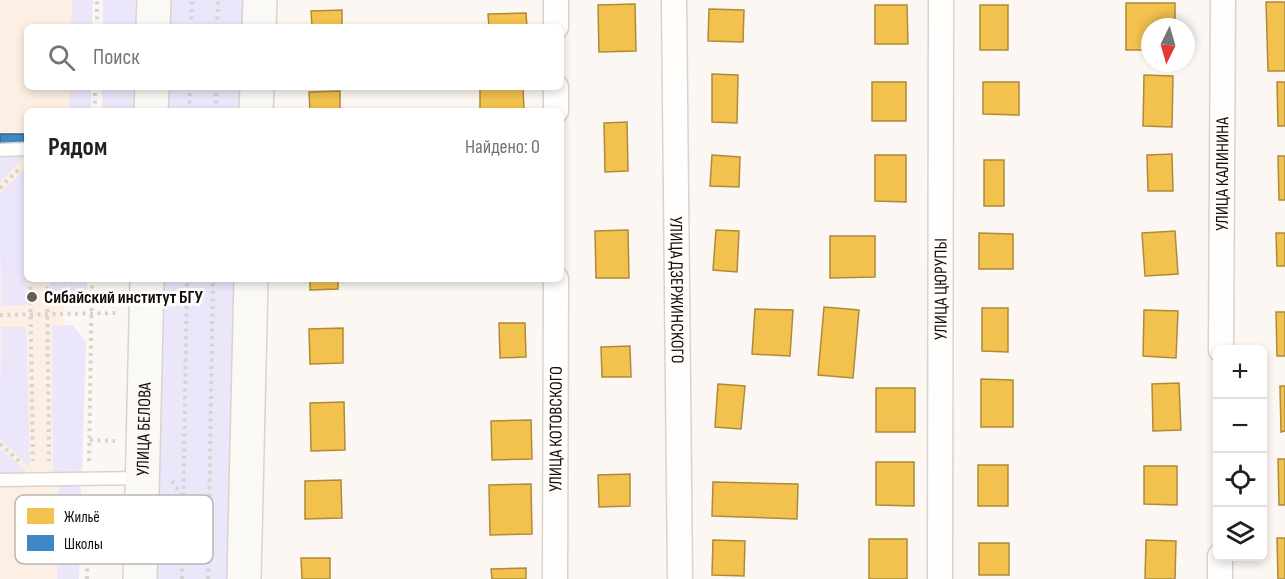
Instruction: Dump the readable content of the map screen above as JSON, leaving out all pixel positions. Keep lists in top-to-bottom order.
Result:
{
  "streets": {
    "main road": ["УЛИЦА БЕЛОВА"],
    "street": [
      "УЛИЦА КАЛИНИНА",
      "УЛИЦА ДЗЕРЖИНСКОГО",
      "УЛИЦА ЦЮРУПЫ",
      "УЛИЦА КОТОВСКОГО"
    ]
  },
  "places": ["Сибайский институт БГУ"],
  "legend": ["Жильё", "Школы"],
  "north": "bottom",
  "page": {
    "search": "Поиск",
    "heading": ["Рядом", "Найдено: 0"],
    "map_buttons": ["+", "−"]
  }
}
